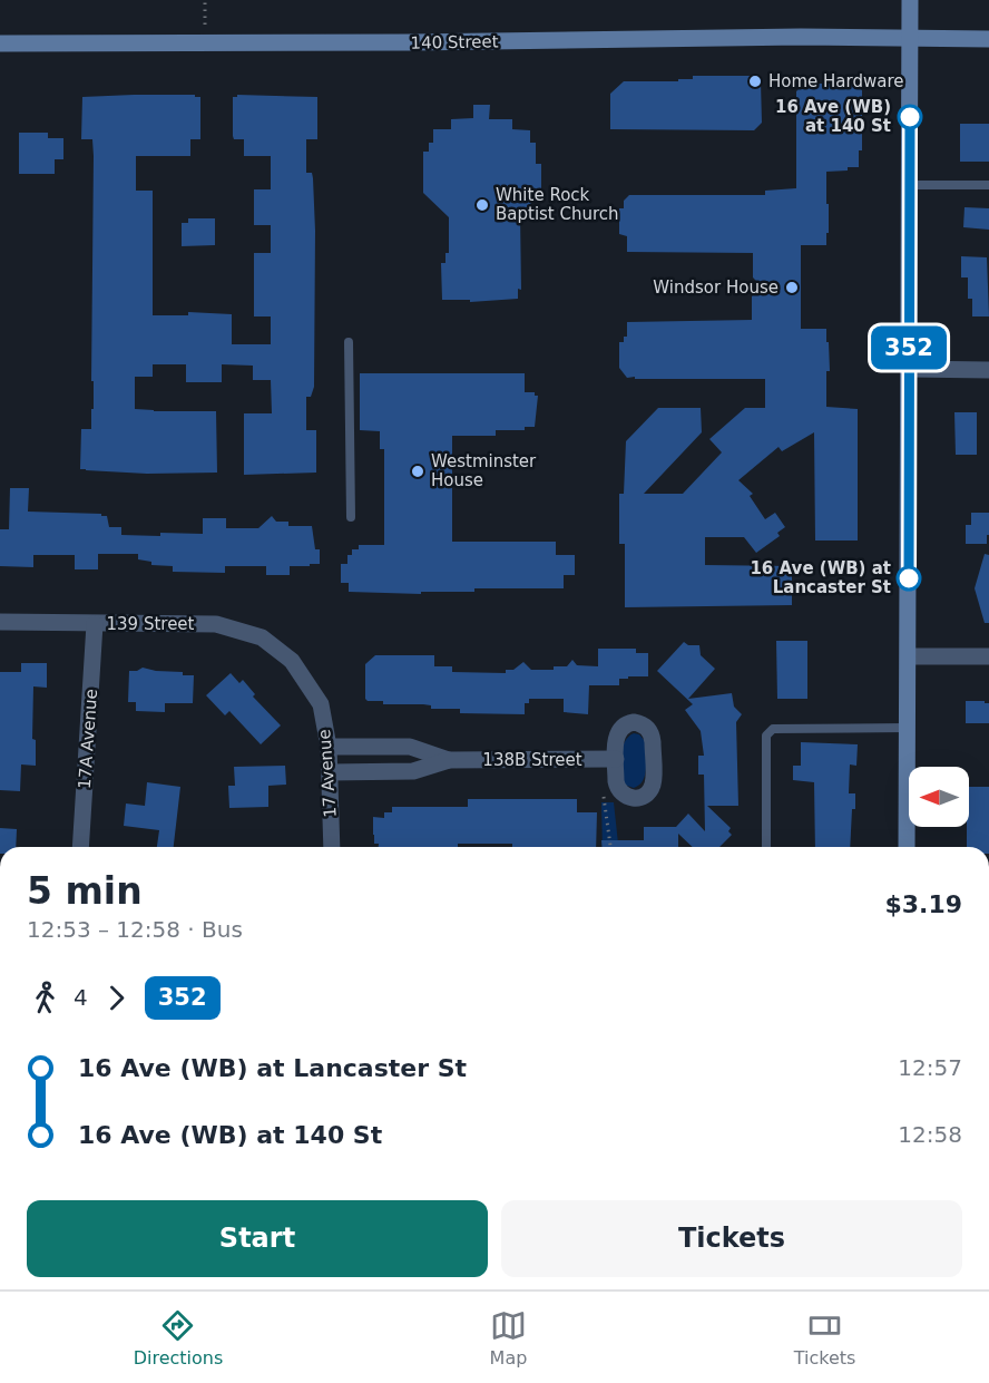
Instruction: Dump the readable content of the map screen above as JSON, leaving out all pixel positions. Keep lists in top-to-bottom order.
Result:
{
  "streets": {
    "main road": ["140 Street"],
    "street": [
      "139 Street",
      "17A Avenue",
      "138B Street",
      "17 Avenue"
    ]
  },
  "crossings": [
    ["139 Street", "17A Avenue"],
    ["139 Street", "17 Avenue"],
    ["138B Street", "17 Avenue"]
  ],
  "places": [
    "Home Hardware",
    "16 Ave (WB) at 140 St",
    "White Rock Baptist Church",
    "Windsor House",
    "Westminster House",
    "16 Ave (WB) at Lancaster St"
  ],
  "lines": ["bus line 352"],
  "north": "left",
  "page": {
    "on_map": "352",
    "heading": ["5 min", "12:53 – 12:58 · Bus", "$3.19"],
    "legs": ["4", "352"],
    "list": [
      {
        "name": "16 Ave (WB) at Lancaster St",
        "value": "12:57"
      },
      {
        "name": "16 Ave (WB) at 140 St",
        "value": "12:58"
      }
    ],
    "buttons": ["Start", "Tickets"],
    "tabs": ["Directions", "Map", "Tickets"]
  }
}
